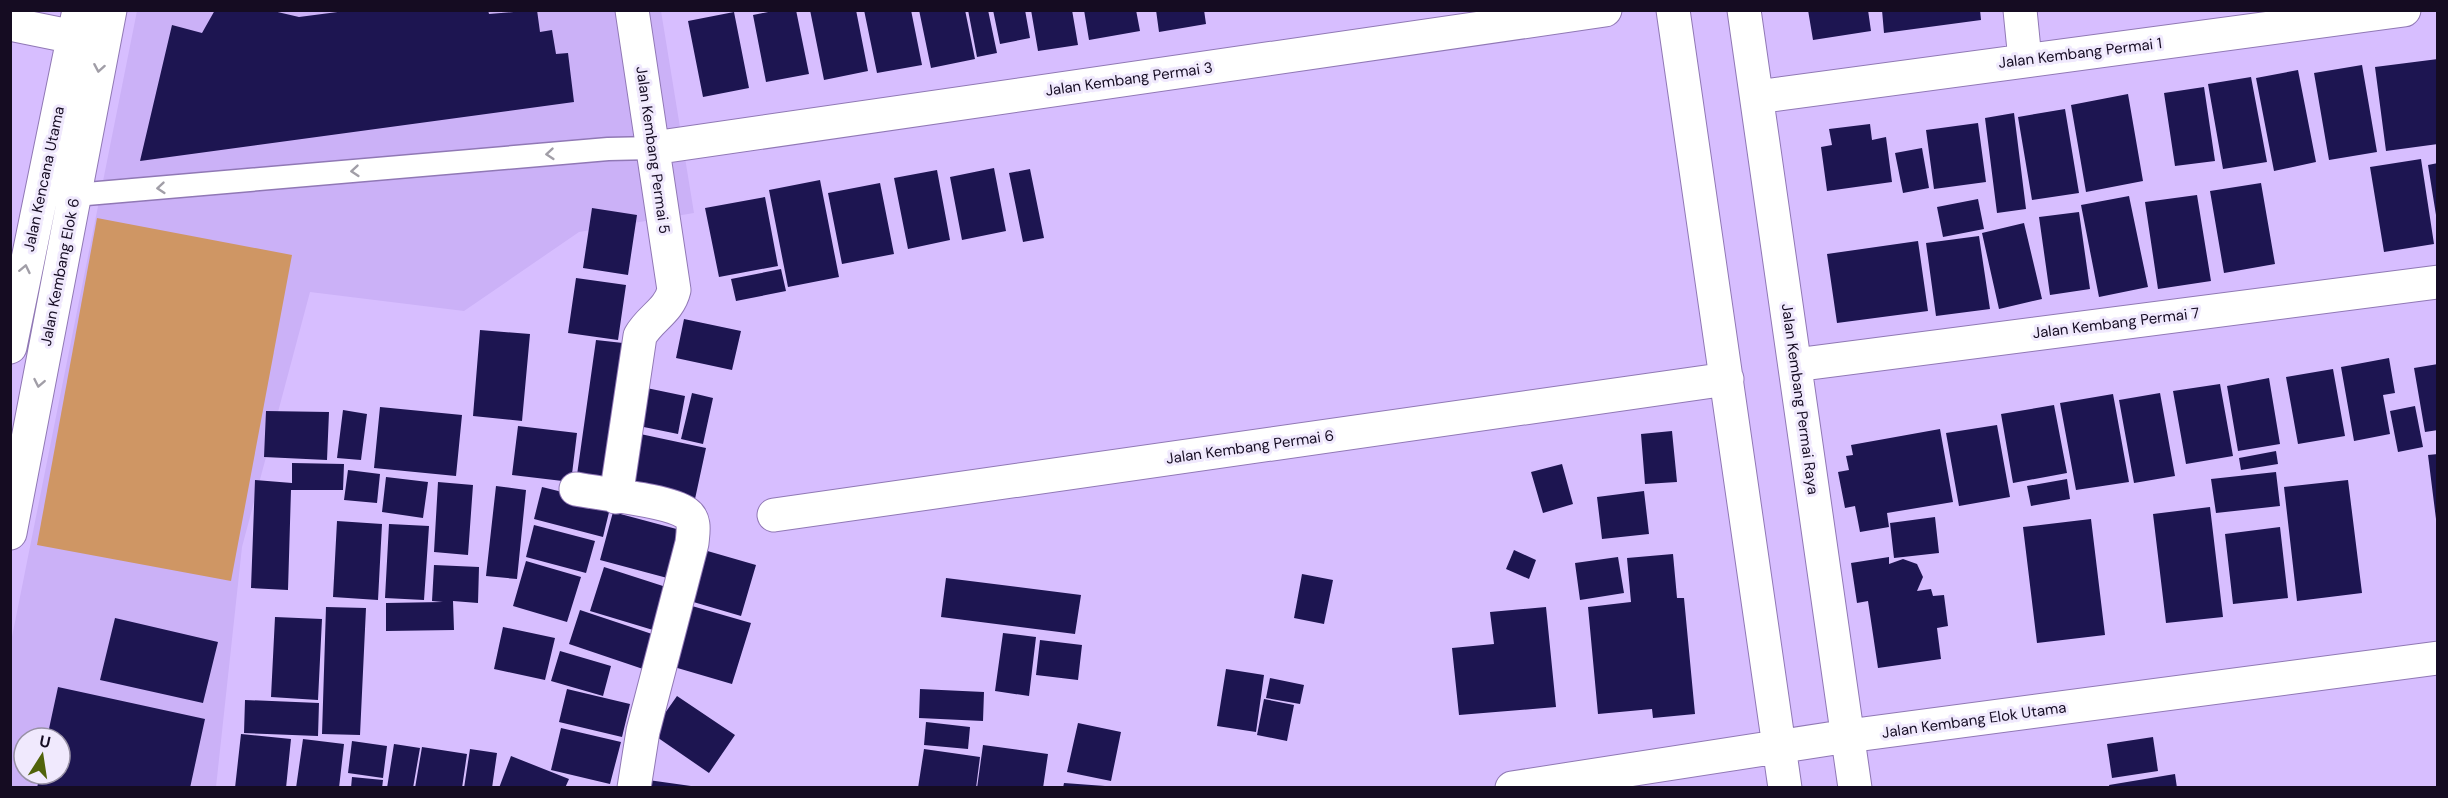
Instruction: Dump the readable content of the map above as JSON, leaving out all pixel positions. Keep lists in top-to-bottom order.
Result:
{
  "streets": {
    "street": [
      "Jalan Kembang Permai 1",
      "Jalan Kembang Permai 3",
      "Jalan Kembang Permai 5",
      "Jalan Kencana Utama",
      "Jalan Kembang Elok 6",
      "Jalan Kembang Permai 7",
      "Jalan Kembang Permai Raya",
      "Jalan Kembang Permai 6",
      "Jalan Kembang Elok Utama"
    ]
  },
  "crossings": [
    ["Jalan Kembang Permai 1", "Jalan Kembang Permai Raya"],
    ["Jalan Kembang Permai 3", "Jalan Kembang Permai 5"],
    ["Jalan Kembang Permai 7", "Jalan Kembang Permai Raya"],
    ["Jalan Kembang Permai Raya", "Jalan Kembang Elok Utama"]
  ],
  "one_way": ["Jalan Kencana Utama", "Jalan Kembang Elok 6"],
  "north": "top"
}
